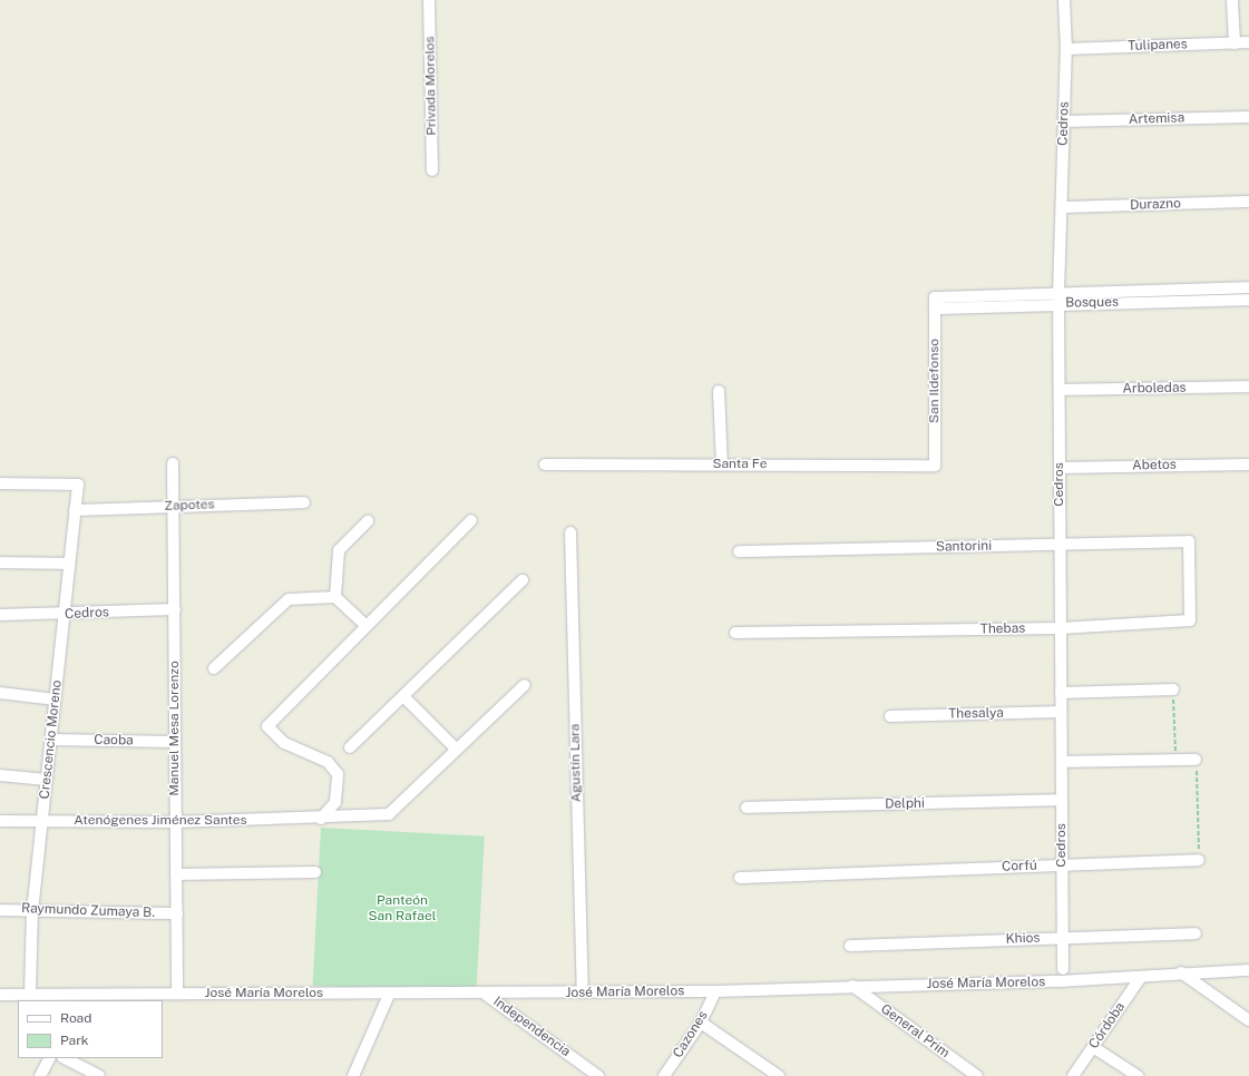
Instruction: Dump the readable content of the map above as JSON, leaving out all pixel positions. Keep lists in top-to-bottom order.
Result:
{
  "streets": {
    "street": [
      "Tulipanes",
      "Privada Morelos",
      "Artemisa",
      "Cedros",
      "Durazno",
      "Bosques",
      "San Ildefonso",
      "Arboledas",
      "Santa Fe",
      "Abetos",
      "Zapotes",
      "Santorini",
      "Thebas",
      "Thesalya",
      "Manuel Mesa Lorenzo",
      "Crescencio Moreno",
      "Caoba",
      "Agustín Lara",
      "Delphi",
      "Atenógenes Jiménez Santes",
      "Corfú",
      "Raymundo Zumaya B.",
      "Khios",
      "José María Morelos",
      "Córdoba",
      "Independencia",
      "General Prim",
      "Cazones"
    ]
  },
  "crossings": [
    ["Tulipanes", "Cedros"],
    ["Artemisa", "Cedros"],
    ["Cedros", "Durazno"],
    ["Cedros", "Bosques"],
    ["Cedros", "Arboledas"],
    ["Cedros", "Abetos"],
    ["Cedros", "Santorini"],
    ["Cedros", "Thebas"],
    ["Cedros", "Thesalya"],
    ["Cedros", "Manuel Mesa Lorenzo"],
    ["Cedros", "Crescencio Moreno"],
    ["Cedros", "Delphi"],
    ["Cedros", "Corfú"],
    ["Cedros", "Khios"],
    ["Bosques", "San Ildefonso"],
    ["San Ildefonso", "Santa Fe"],
    ["Zapotes", "Manuel Mesa Lorenzo"],
    ["Zapotes", "Crescencio Moreno"],
    ["Santorini", "Thebas"],
    ["Manuel Mesa Lorenzo", "Caoba"],
    ["Manuel Mesa Lorenzo", "Atenógenes Jiménez Santes"],
    ["Manuel Mesa Lorenzo", "Raymundo Zumaya B."],
    ["Manuel Mesa Lorenzo", "José María Morelos"],
    ["Crescencio Moreno", "Caoba"],
    ["Crescencio Moreno", "Atenógenes Jiménez Santes"],
    ["Crescencio Moreno", "Raymundo Zumaya B."],
    ["Crescencio Moreno", "José María Morelos"],
    ["Agustín Lara", "José María Morelos"],
    ["José María Morelos", "Córdoba"],
    ["José María Morelos", "Independencia"],
    ["José María Morelos", "General Prim"],
    ["José María Morelos", "Cazones"]
  ],
  "parks": ["Panteón San Rafael"],
  "legend": ["Road", "Park"]
}
